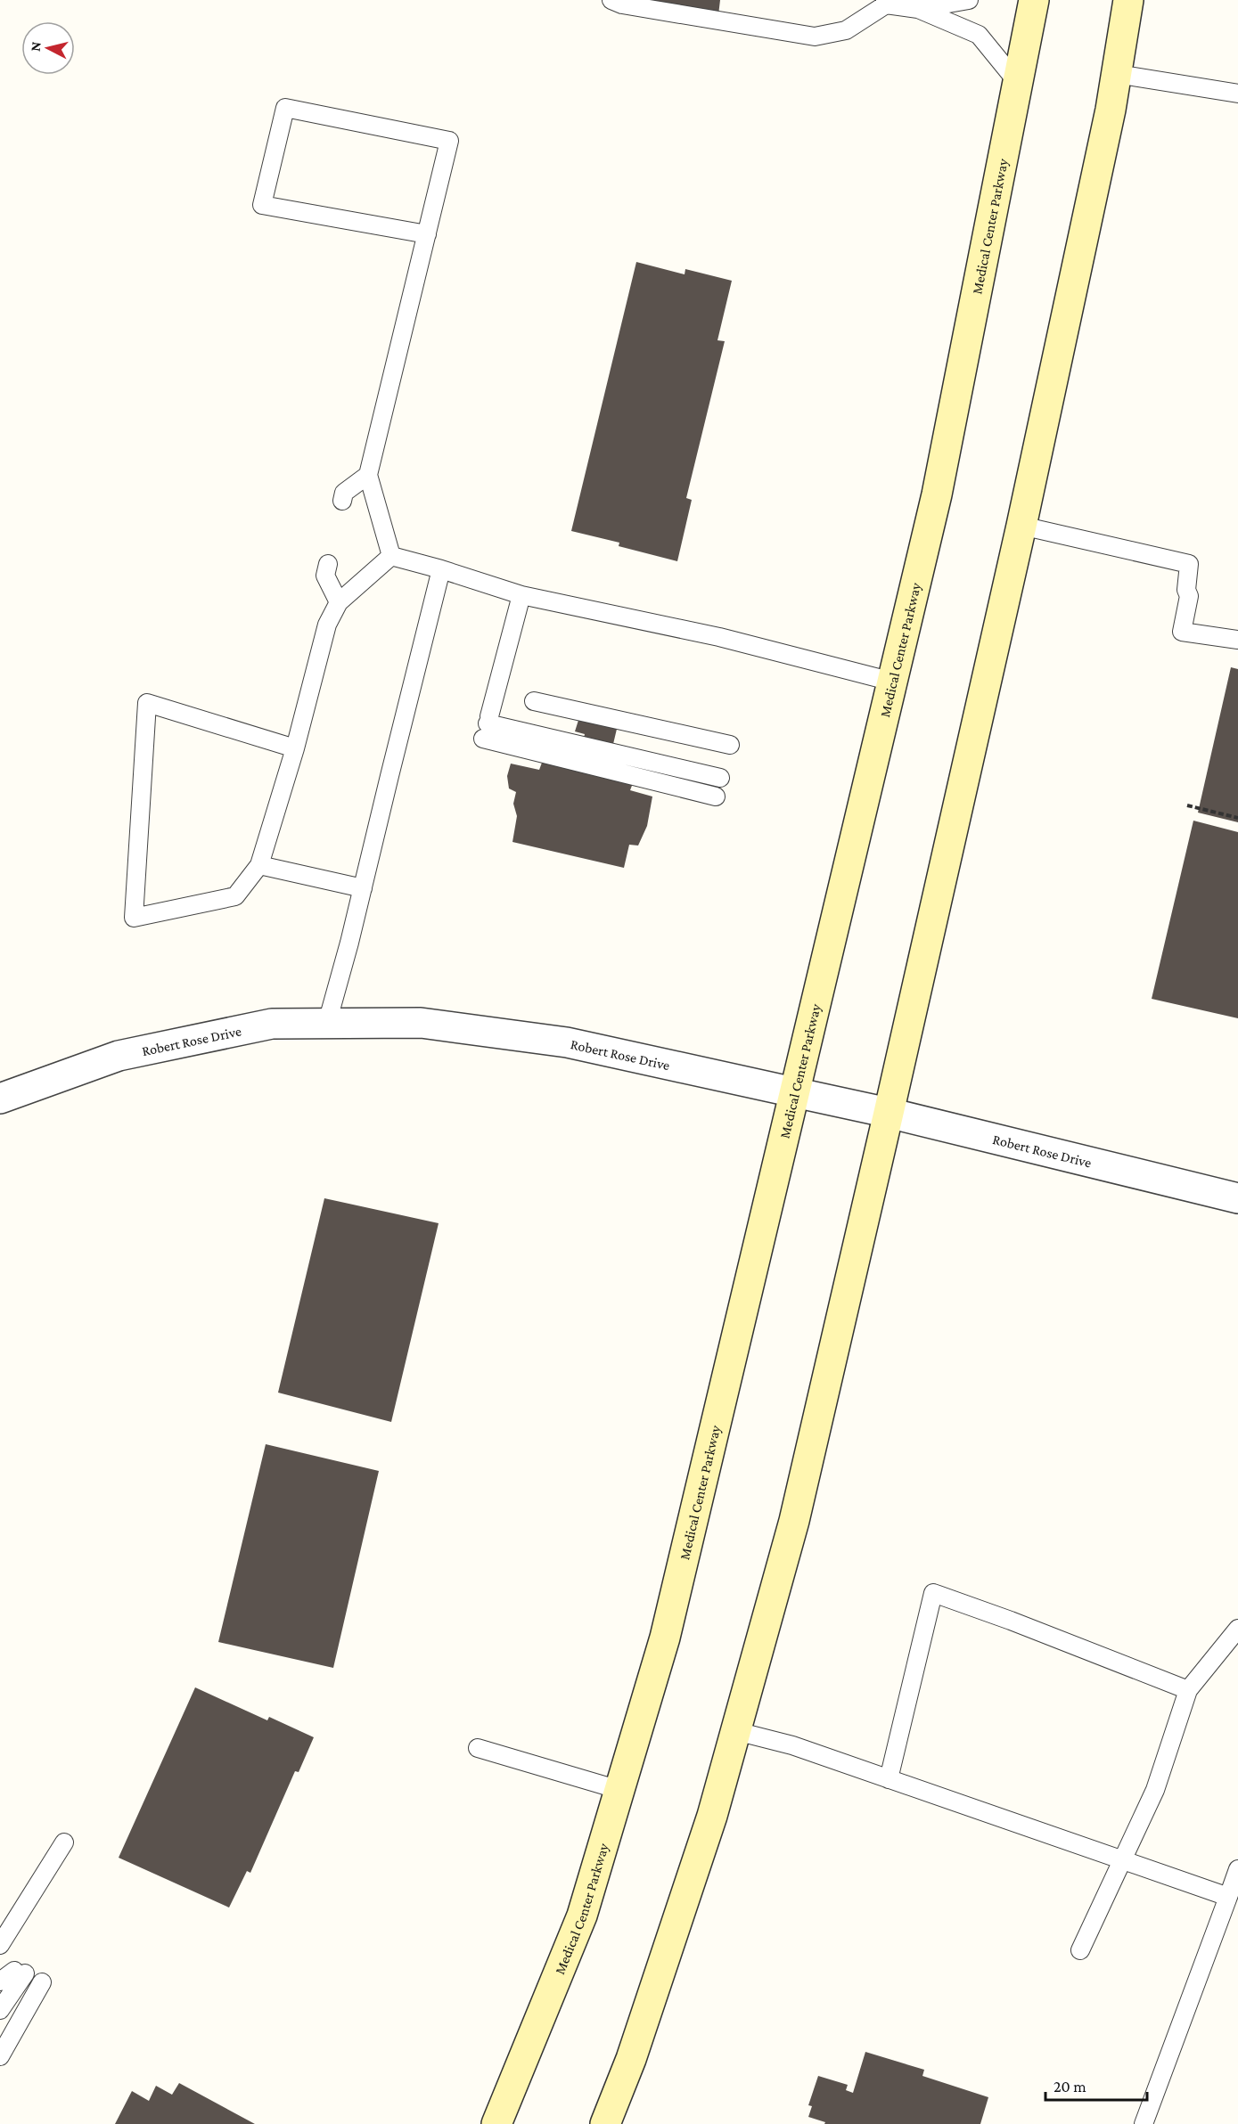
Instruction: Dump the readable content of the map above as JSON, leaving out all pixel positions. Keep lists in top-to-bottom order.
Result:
{
  "streets": {
    "main road": ["Medical Center Parkway"],
    "street": ["Robert Rose Drive"]
  },
  "crossings": [
    ["Medical Center Parkway", "Robert Rose Drive"]
  ],
  "scale_bar": "20 m",
  "north": "left"
}
